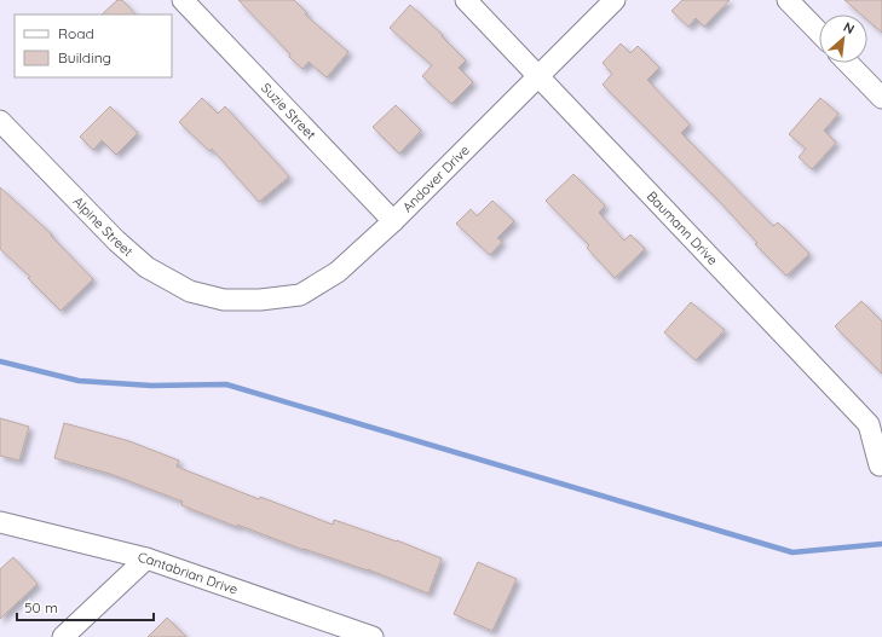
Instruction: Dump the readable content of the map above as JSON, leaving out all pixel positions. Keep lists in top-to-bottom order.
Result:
{
  "streets": {
    "street": [
      "Suzie Street",
      "Andover Drive",
      "Alpine Street",
      "Baumann Drive",
      "Cantabrian Drive"
    ]
  },
  "crossings": [
    ["Suzie Street", "Andover Drive"],
    ["Andover Drive", "Alpine Street"],
    ["Andover Drive", "Baumann Drive"]
  ],
  "legend": ["Road", "Building"],
  "scale_bar": "50 m",
  "north": "top right"
}
